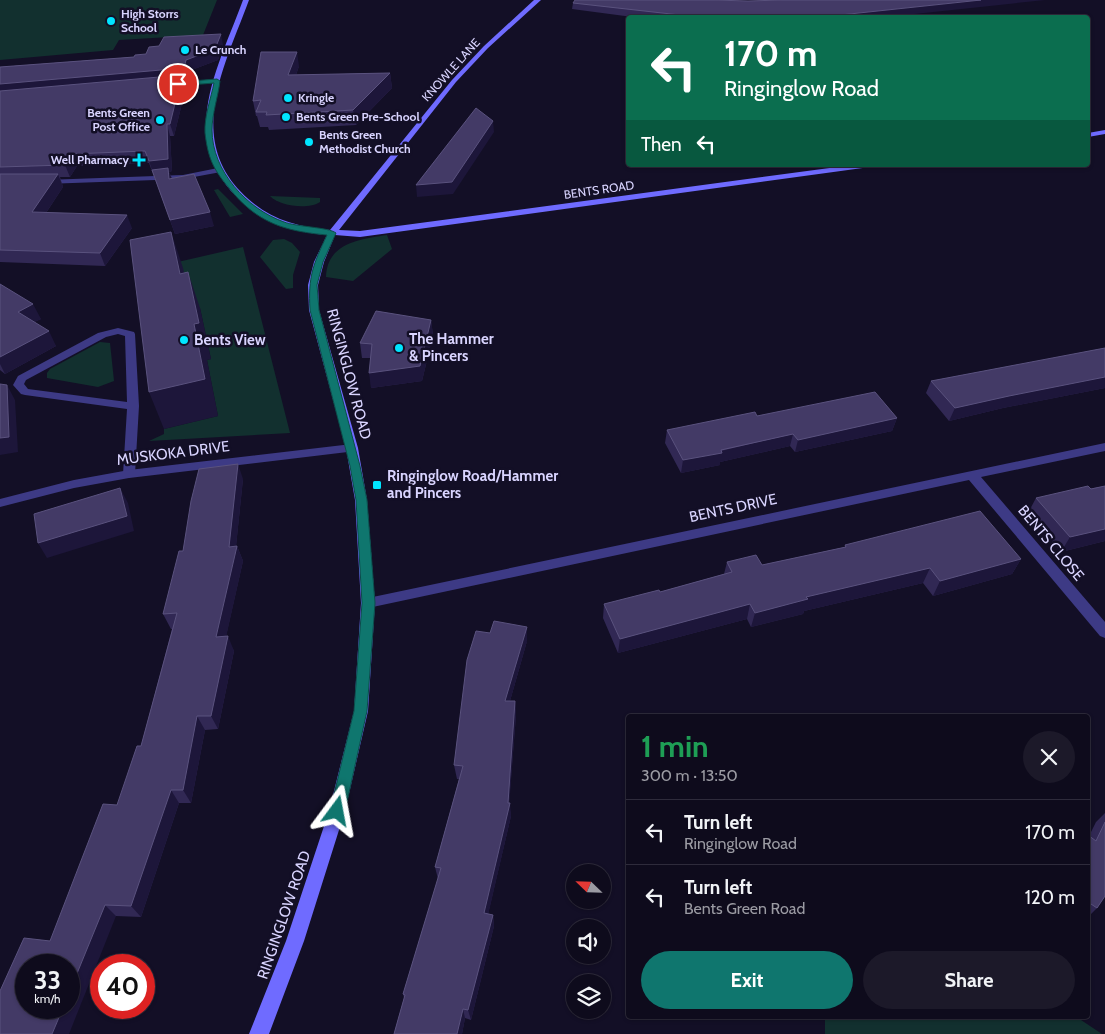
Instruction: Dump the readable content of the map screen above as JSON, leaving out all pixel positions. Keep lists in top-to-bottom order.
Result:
{
  "streets": {
    "street": [
      "KNOWLE LANE",
      "BENTS ROAD",
      "RINGINGLOW ROAD",
      "MUSKOKA DRIVE",
      "BENTS DRIVE",
      "BENTS CLOSE"
    ]
  },
  "crossings": [
    ["KNOWLE LANE", "BENTS ROAD"],
    ["KNOWLE LANE", "RINGINGLOW ROAD"],
    ["BENTS ROAD", "RINGINGLOW ROAD"],
    ["RINGINGLOW ROAD", "MUSKOKA DRIVE"],
    ["RINGINGLOW ROAD", "BENTS DRIVE"],
    ["BENTS DRIVE", "BENTS CLOSE"]
  ],
  "places": {
    "other": [
      "High Storrs School",
      "Le Crunch",
      "Kringle",
      "Bents Green Pre-School",
      "Bents Green Post Office",
      "Bents Green Methodist Church",
      "Bents View",
      "The Hammer & Pincers"
    ],
    "health": ["Well Pharmacy"],
    "transit": ["Ringinglow Road/Hammer and Pincers"]
  },
  "north": "top left",
  "page": {
    "turn": ["170 m", "Ringinglow Road"],
    "then": "Then",
    "heading": ["1 min", "300 m · 13:50"],
    "list": [
      {
        "name": "Turn left",
        "note": "Ringinglow Road",
        "value": "170 m"
      },
      {
        "name": "Turn left",
        "note": "Bents Green Road",
        "value": "120 m"
      }
    ],
    "buttons": ["Exit", "Share"],
    "speed": "33 km/h",
    "limit": "40"
  }
}
